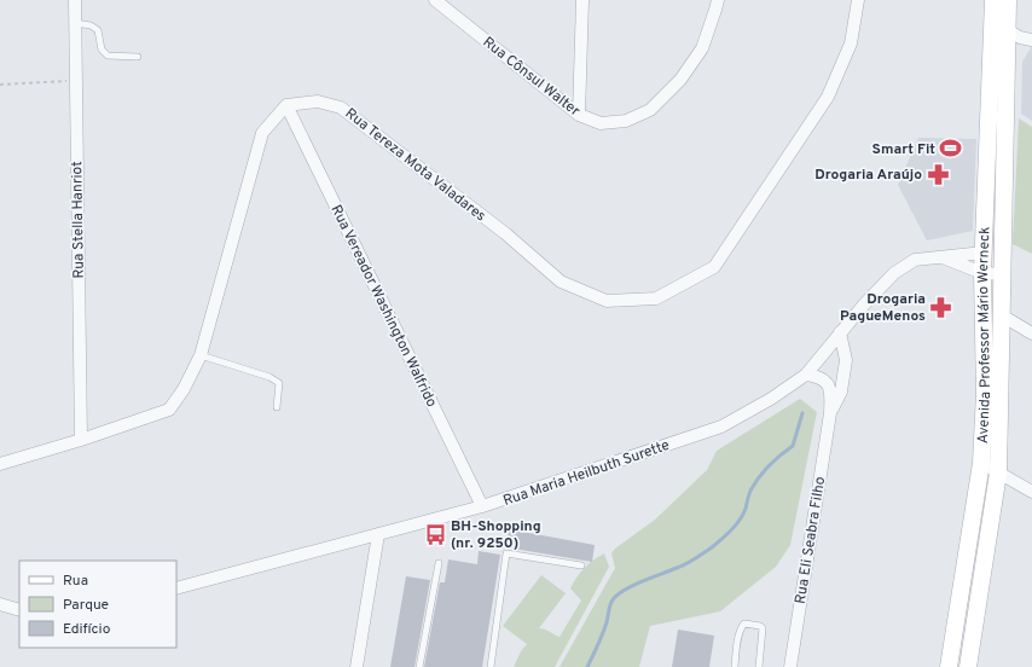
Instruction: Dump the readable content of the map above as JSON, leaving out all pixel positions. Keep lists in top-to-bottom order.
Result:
{
  "streets": {
    "main road": ["Avenida Professor Mário Werneck"],
    "street": [
      "Rua Cônsul Walter",
      "Rua Tereza Mota Valadares",
      "Rua Stella Hanriot",
      "Rua Vereador Washington Walfrido",
      "Rua Maria Heilbuth Surette",
      "Rua Eli Seabra Filho"
    ]
  },
  "crossings": [
    ["Rua Tereza Mota Valadares", "Rua Vereador Washington Walfrido"],
    ["Rua Vereador Washington Walfrido", "Rua Maria Heilbuth Surette"],
    ["Avenida Professor Mário Werneck", "Rua Maria Heilbuth Surette"],
    ["Rua Maria Heilbuth Surette", "Rua Eli Seabra Filho"]
  ],
  "places": {
    "sports": ["Smart Fit"],
    "pharmacy": ["Drogaria Araújo", "Drogaria PagueMenos"],
    "bus stop": ["BH-Shopping (nr. 9250)"]
  },
  "legend": ["Rua", "Parque", "Edifício"]
}
